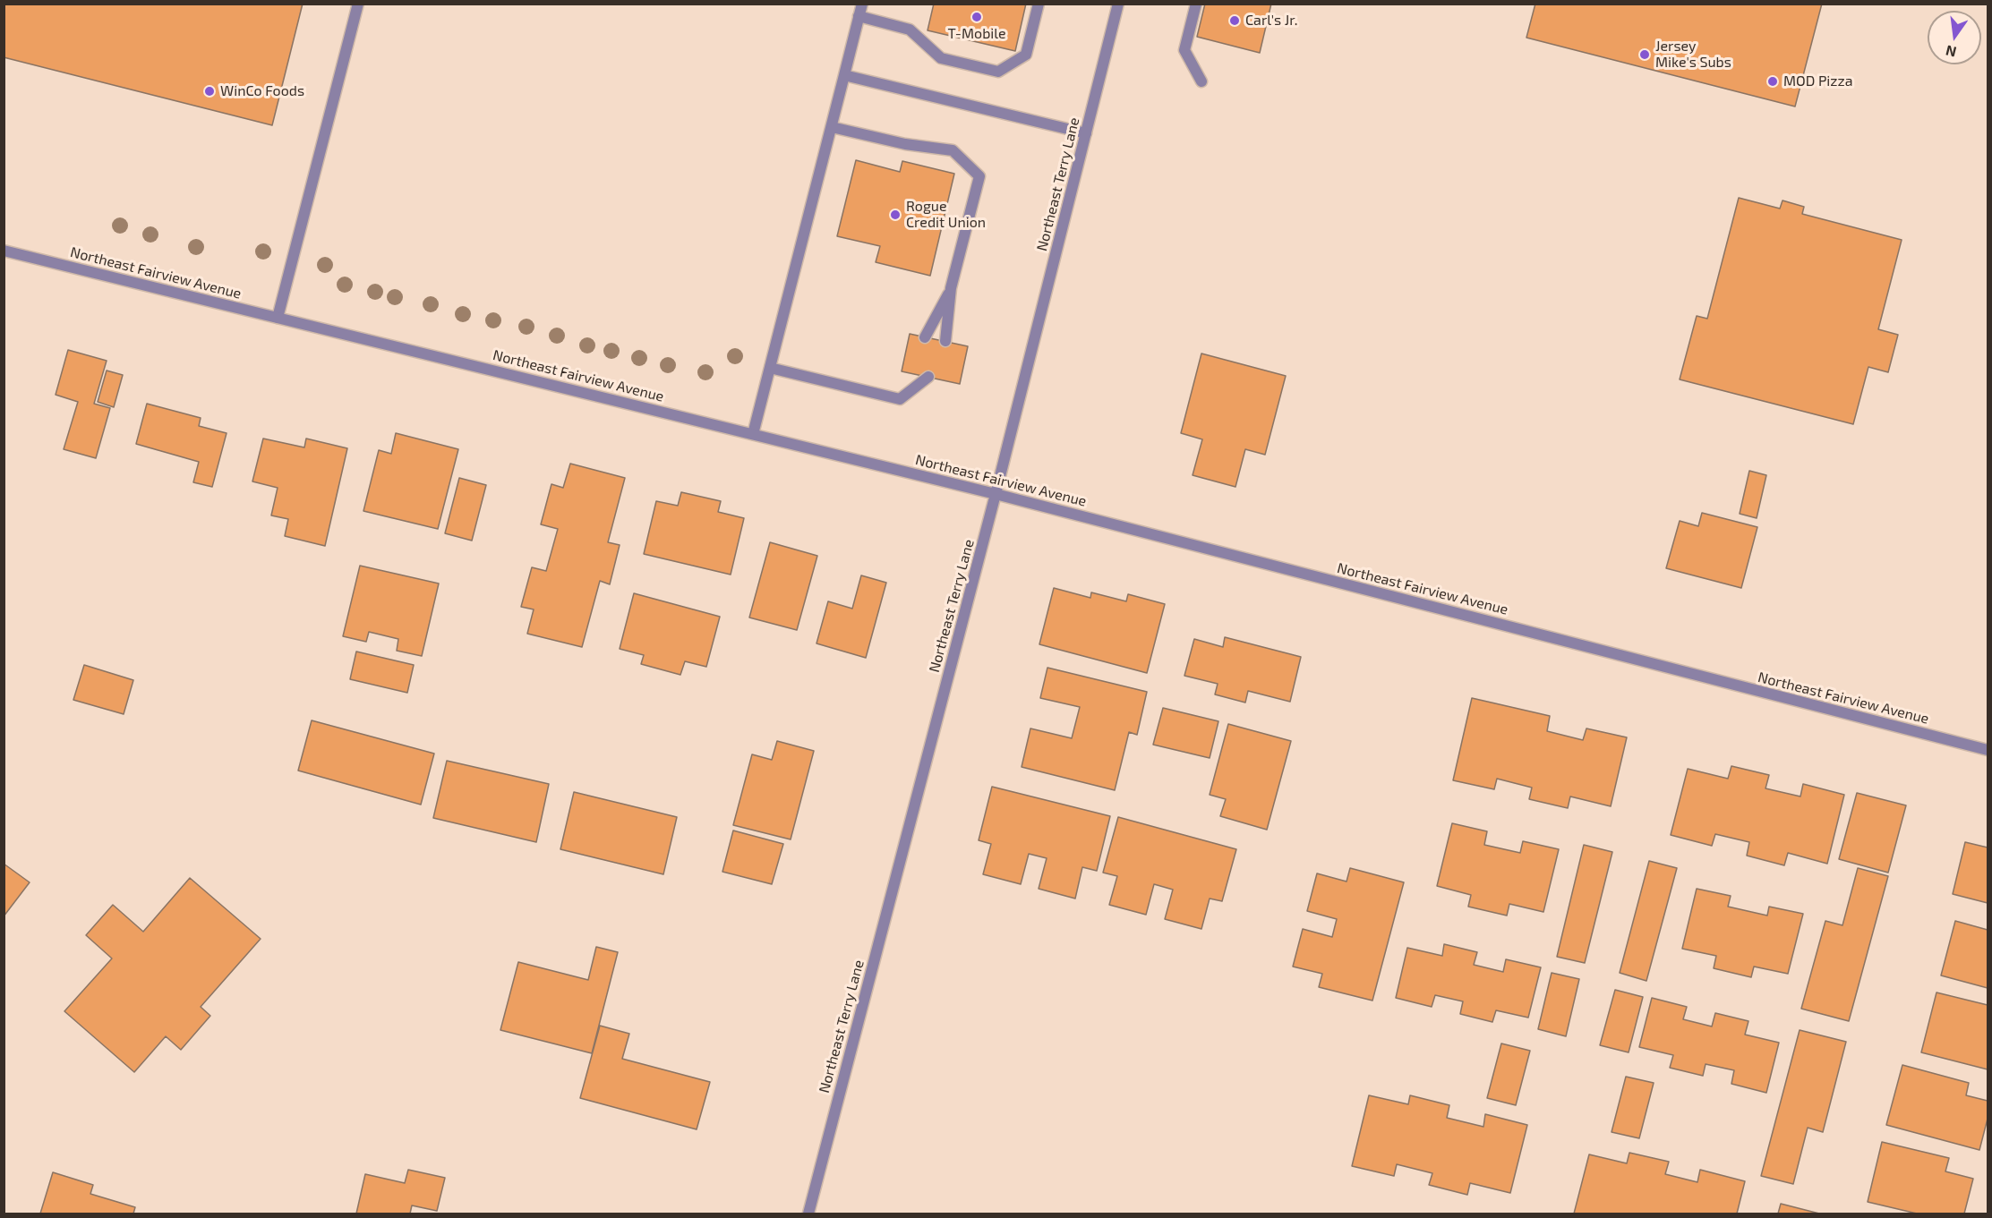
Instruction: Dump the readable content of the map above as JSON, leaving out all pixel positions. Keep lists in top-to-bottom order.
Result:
{
  "streets": {
    "street": ["Northeast Terry Lane", "Northeast Fairview Avenue"]
  },
  "crossings": [
    ["Northeast Terry Lane", "Northeast Fairview Avenue"]
  ],
  "places": [
    "T-Mobile",
    "Carl's Jr.",
    "Jersey Mike's Subs",
    "MOD Pizza",
    "WinCo Foods",
    "Rogue Credit Union"
  ],
  "north": "bottom"
}
